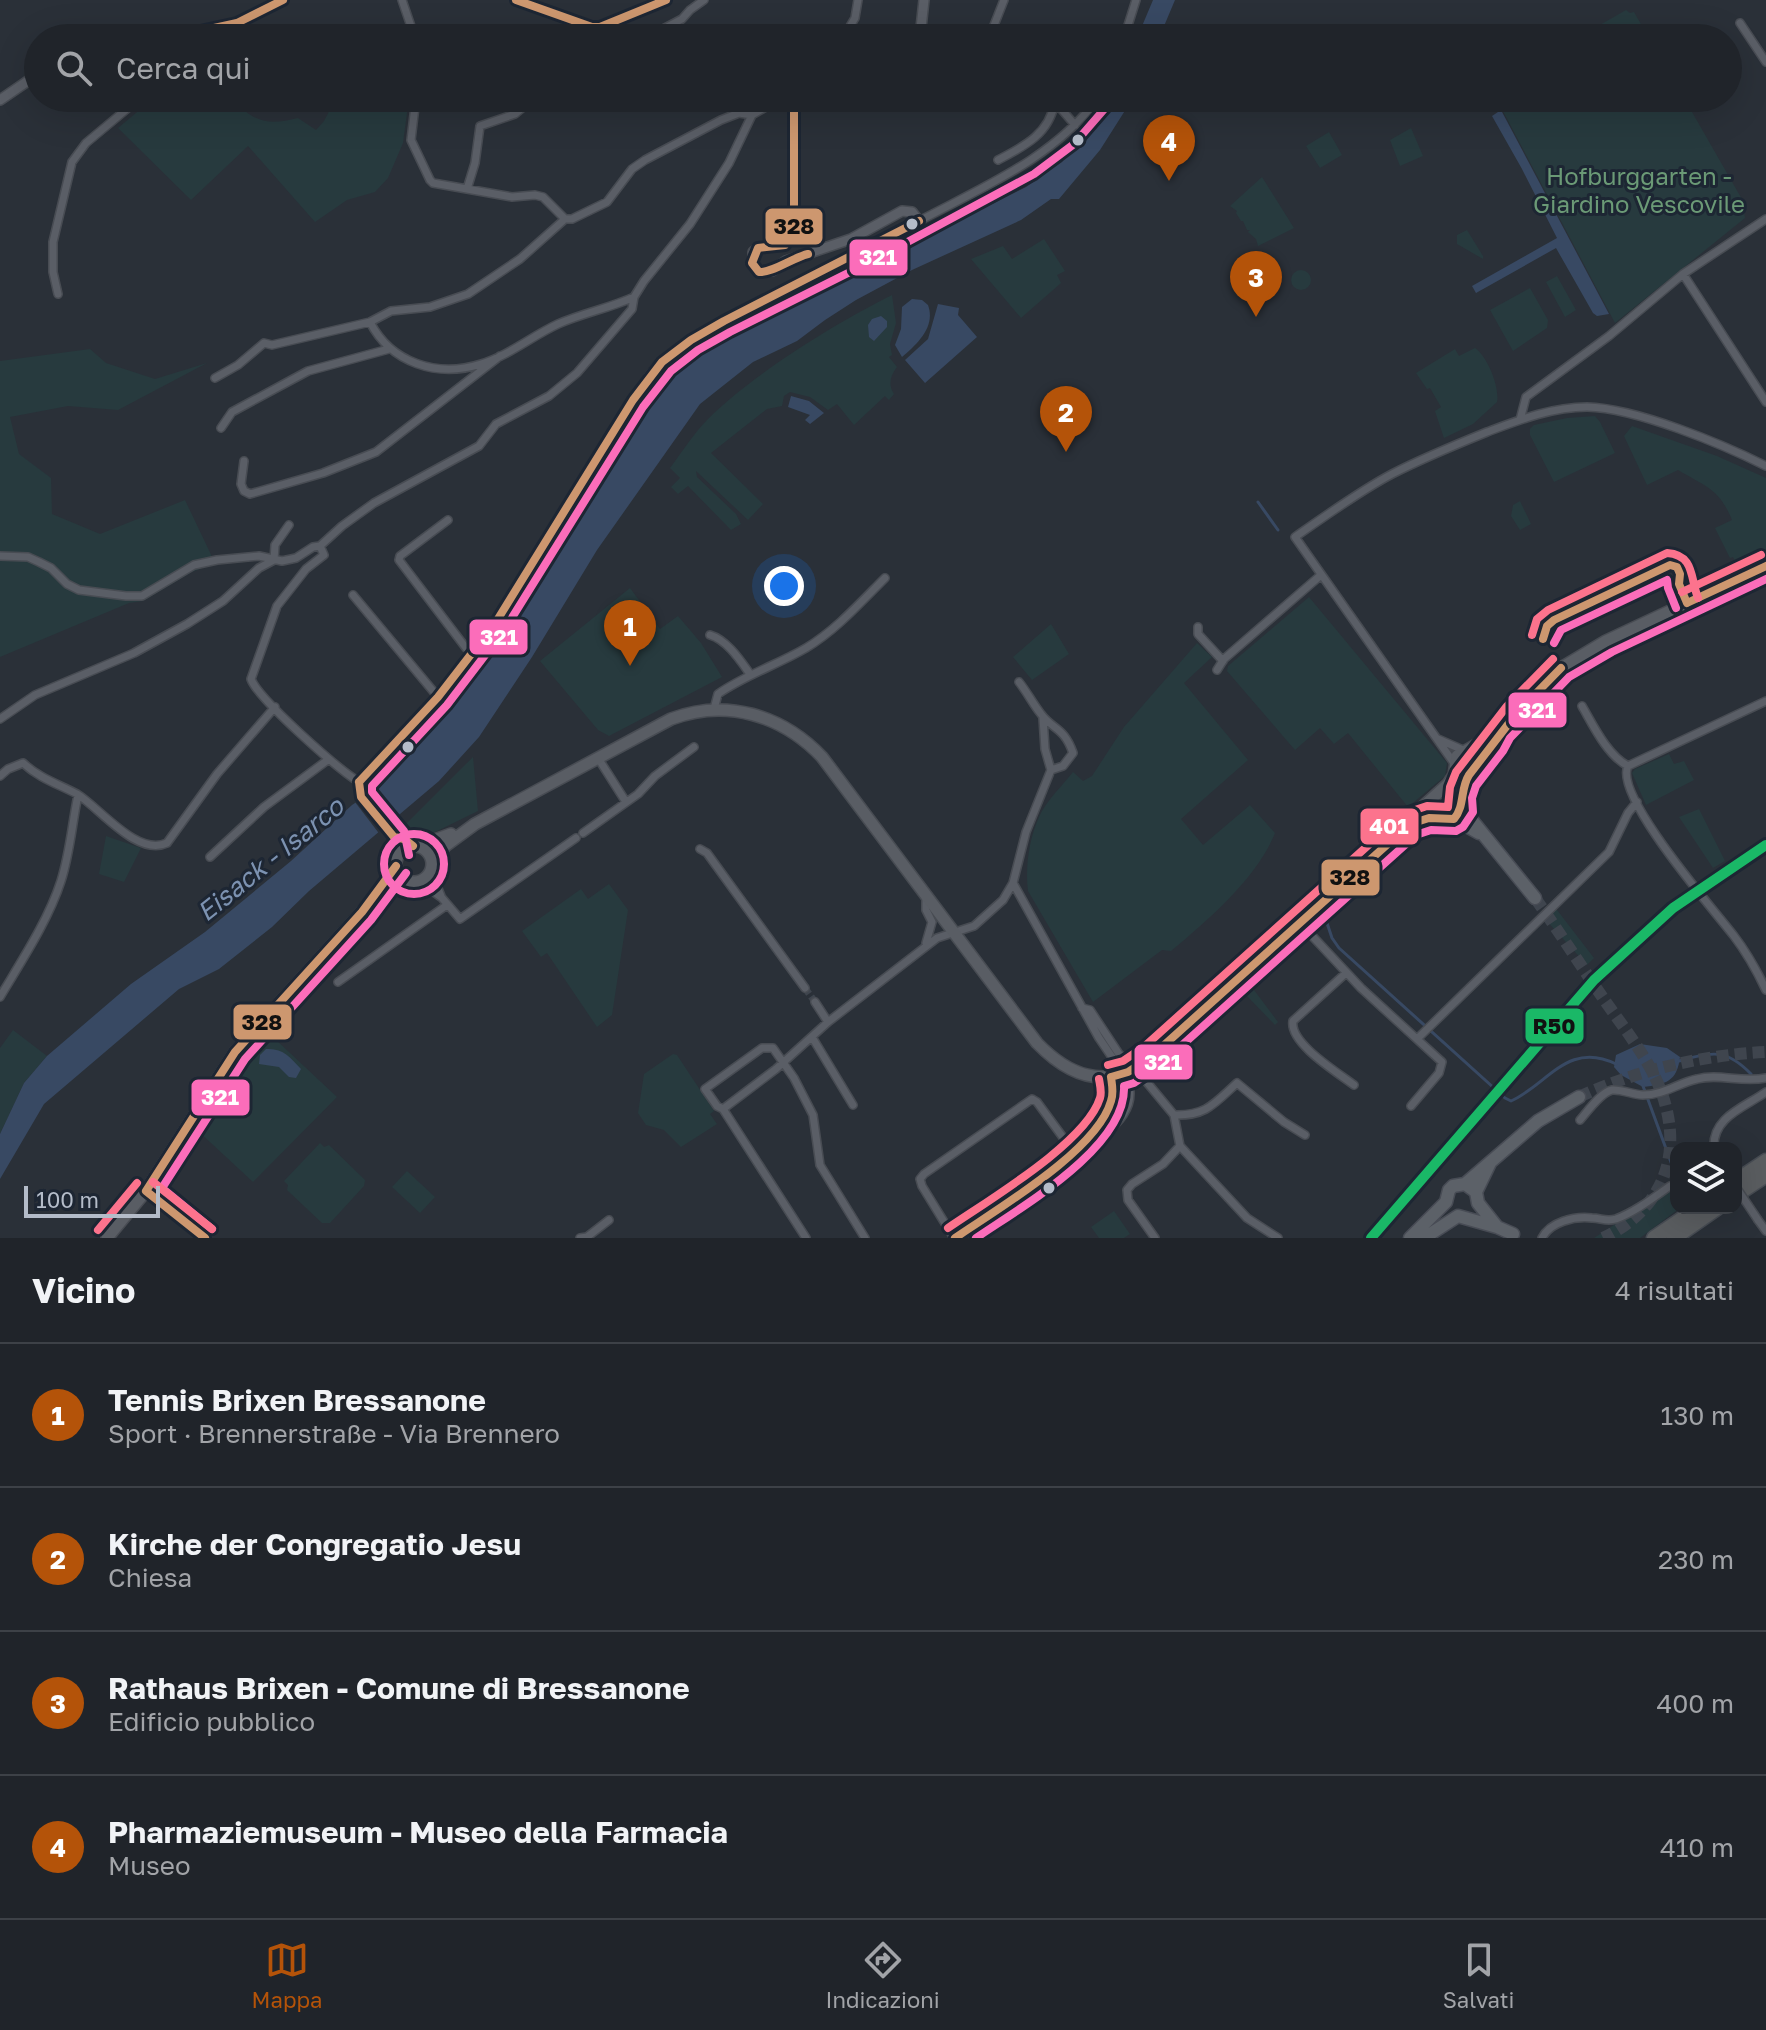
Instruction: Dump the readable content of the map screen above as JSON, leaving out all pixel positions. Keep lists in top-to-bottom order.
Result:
{
  "water": ["Eisack - Isarco"],
  "parks": ["Hofburggarten - Giardino Vescovile"],
  "lines": [
    "transit line 328",
    "transit line 321",
    "transit line 401",
    "transit line R50"
  ],
  "scale_bar": "100 m",
  "page": {
    "search": "Cerca qui",
    "pins": [
      "4",
      "3",
      "2",
      "1"
    ],
    "scale": "100 m",
    "heading": ["Vicino", "4 risultati"],
    "list": [
      {
        "mark": "1",
        "name": "Tennis Brixen Bressanone",
        "note": "Sport · Brennerstraße - Via Brennero",
        "value": "130 m"
      },
      {
        "mark": "2",
        "name": "Kirche der Congregatio Jesu",
        "note": "Chiesa",
        "value": "230 m"
      },
      {
        "mark": "3",
        "name": "Rathaus Brixen - Comune di Bressanone",
        "note": "Edificio pubblico",
        "value": "400 m"
      },
      {
        "mark": "4",
        "name": "Pharmaziemuseum - Museo della Farmacia",
        "note": "Museo",
        "value": "410 m"
      }
    ],
    "nav": ["Mappa", "Indicazioni", "Salvati"]
  }
}
